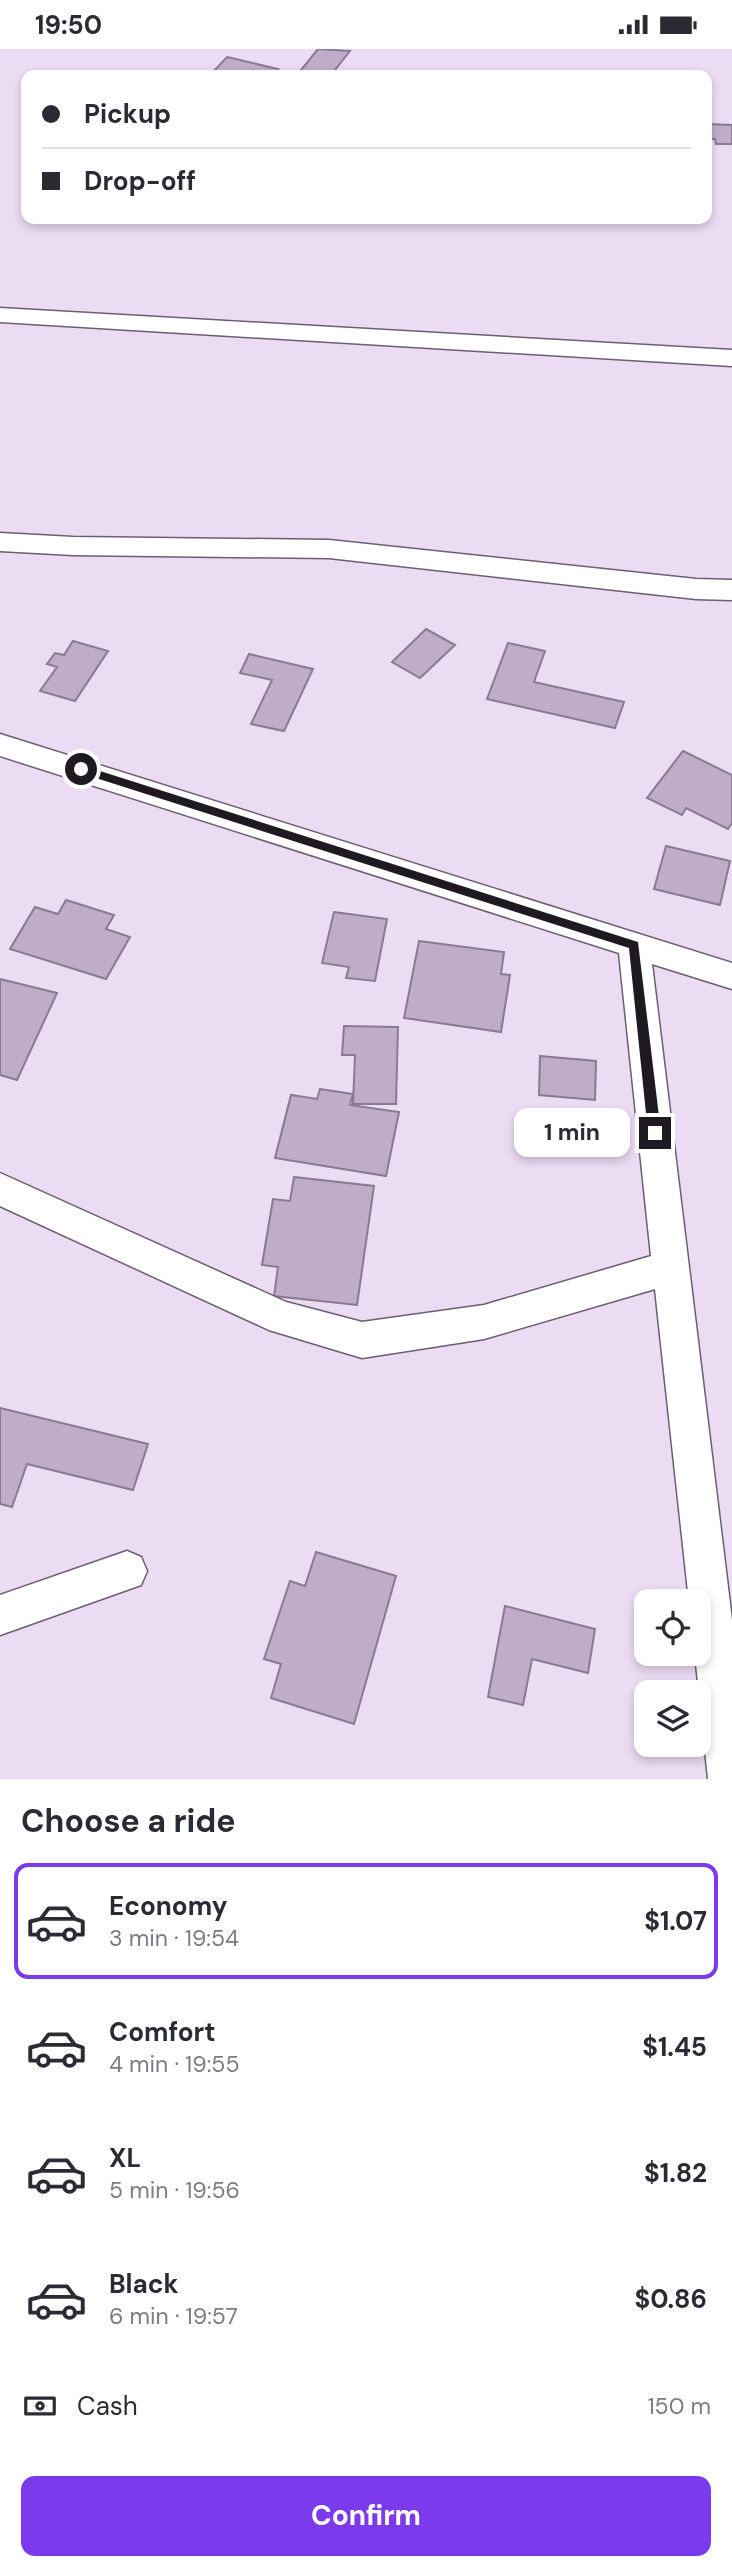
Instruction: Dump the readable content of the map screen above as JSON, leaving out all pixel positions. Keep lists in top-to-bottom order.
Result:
{
  "page": {
    "status": "19:50",
    "banner": ["Pickup", "Drop-off"],
    "bubble": "1 min",
    "heading": "Choose a ride",
    "list": [
      {
        "name": "Economy",
        "note": "3 min · 19:54",
        "value": "$1.07"
      },
      {
        "name": "Comfort",
        "note": "4 min · 19:55",
        "value": "$1.45"
      },
      {
        "name": "XL",
        "note": "5 min · 19:56",
        "value": "$1.82"
      },
      {
        "name": "Black",
        "note": "6 min · 19:57",
        "value": "$0.86"
      }
    ],
    "pay": ["Cash", "150 m"],
    "buttons": "Confirm"
  }
}
